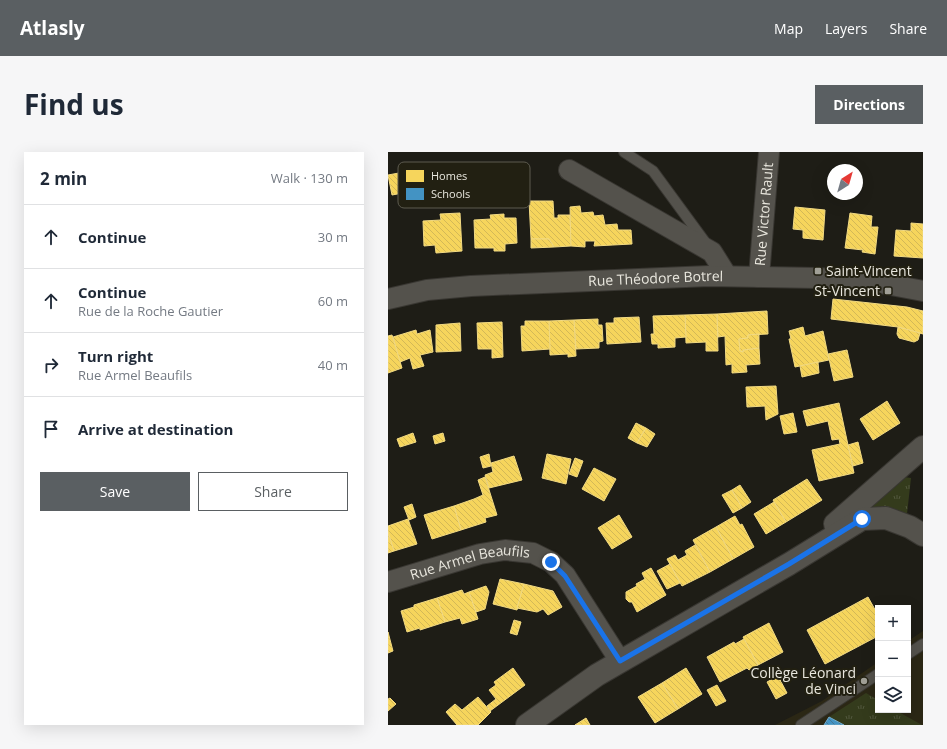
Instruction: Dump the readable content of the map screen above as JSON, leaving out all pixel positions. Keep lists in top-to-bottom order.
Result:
{
  "streets": {
    "street": ["Rue Victor Rault", "Rue Théodore Botrel", "Rue Armel Beaufils"]
  },
  "crossings": [
    ["Rue Victor Rault", "Rue Théodore Botrel"]
  ],
  "places": {
    "transit": ["Saint-Vincent", "St-Vincent"],
    "other": ["Collège Léonard de Vinci"]
  },
  "legend": ["Homes", "Schools"],
  "north": "top right",
  "page": {
    "header": "Atlasly",
    "nav": ["Map", "Layers", "Share"],
    "title": "Find us",
    "buttons": [
      "Directions",
      ["Save", "Share"]
    ],
    "heading": ["2 min", "Walk · 130 m"],
    "list": [
      ["Continue", "30 m"],
      ["Continue", "Rue de la Roche Gautier", "60 m"],
      ["Turn right", "Rue Armel Beaufils", "40 m"],
      "Arrive at destination"
    ],
    "map_buttons": ["+", "−"]
  }
}
